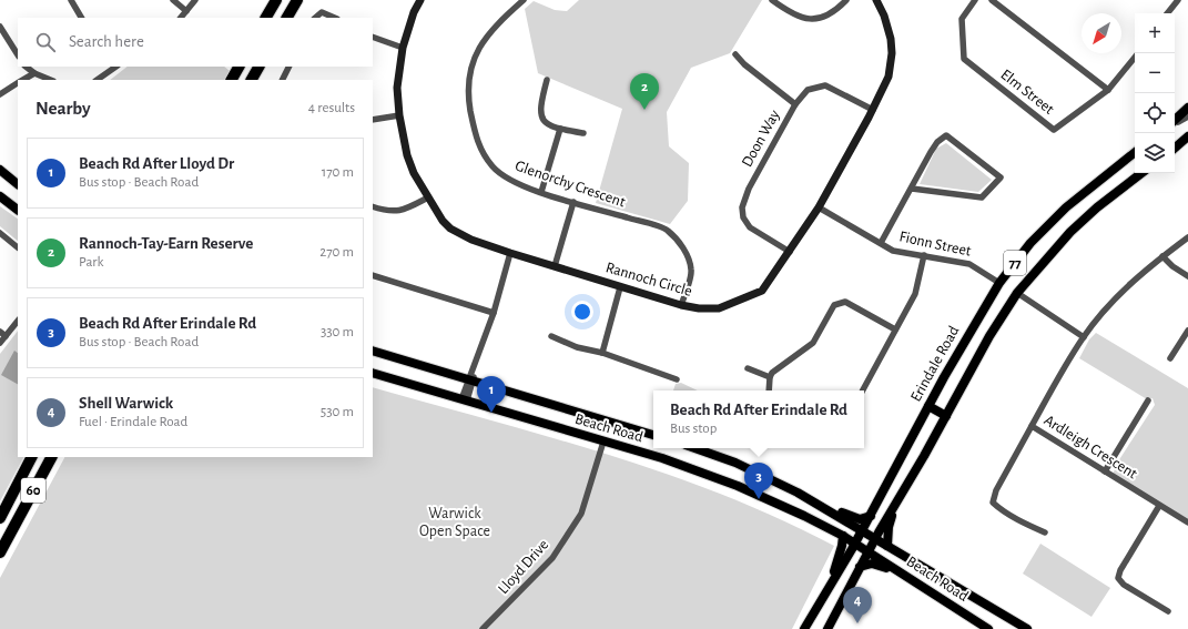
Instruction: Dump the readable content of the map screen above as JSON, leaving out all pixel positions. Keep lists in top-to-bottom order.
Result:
{
  "streets": {
    "highway": ["60"],
    "main road": ["77", "Erindale Road", "Beach Road"],
    "street": [
      "Elm Street",
      "Doon Way",
      "Glenorchy Crescent",
      "Fionn Street",
      "Rannoch Circle",
      "Ardleigh Crescent",
      "Lloyd Drive"
    ]
  },
  "crossings": [
    ["Doon Way", "Rannoch Circle"],
    ["Glenorchy Crescent", "Rannoch Circle"],
    ["Fionn Street", "Rannoch Circle"],
    ["Fionn Street", "Erindale Road"],
    ["77", "Beach Road"],
    ["Erindale Road", "Beach Road"],
    ["Beach Road", "Lloyd Drive"]
  ],
  "parks": ["Warwick Open Space"],
  "north": "bottom left",
  "page": {
    "map_buttons": ["+", "−"],
    "search": "Search here",
    "pins": [
      "2",
      "1",
      "3",
      "4"
    ],
    "heading": ["Nearby", "4 results"],
    "list": [
      {
        "mark": "1",
        "name": "Beach Rd After Lloyd Dr",
        "note": "Bus stop · Beach Road",
        "value": "170 m"
      },
      {
        "mark": "2",
        "name": "Rannoch-Tay-Earn Reserve",
        "note": "Park",
        "value": "270 m"
      },
      {
        "mark": "3",
        "name": "Beach Rd After Erindale Rd",
        "note": "Bus stop · Beach Road",
        "value": "330 m"
      },
      {
        "mark": "4",
        "name": "Shell Warwick",
        "note": "Fuel · Erindale Road",
        "value": "530 m"
      }
    ],
    "popup": ["Beach Rd After Erindale Rd", "Bus stop"]
  }
}
